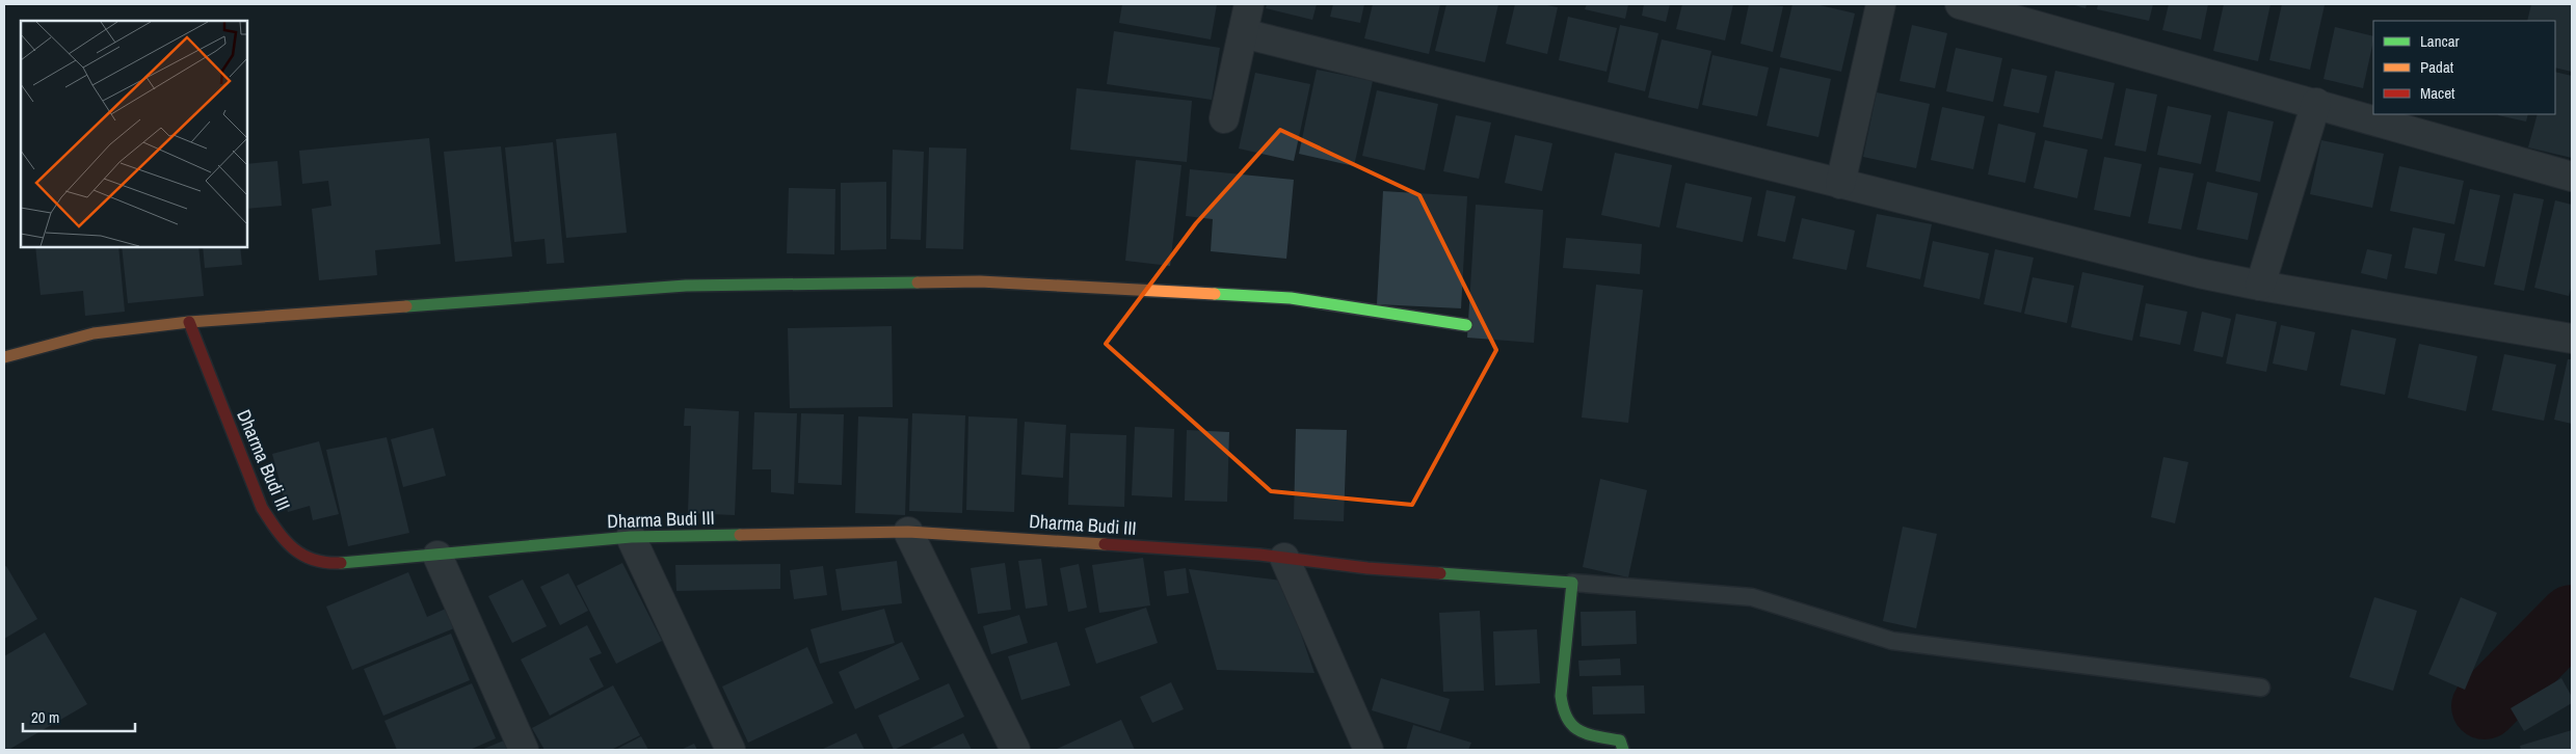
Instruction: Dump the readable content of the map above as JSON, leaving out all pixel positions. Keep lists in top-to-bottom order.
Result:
{
  "streets": {
    "street": ["Dharma Budi III"]
  },
  "legend": ["Lancar", "Padat", "Macet"],
  "scale_bar": "20 m"
}
